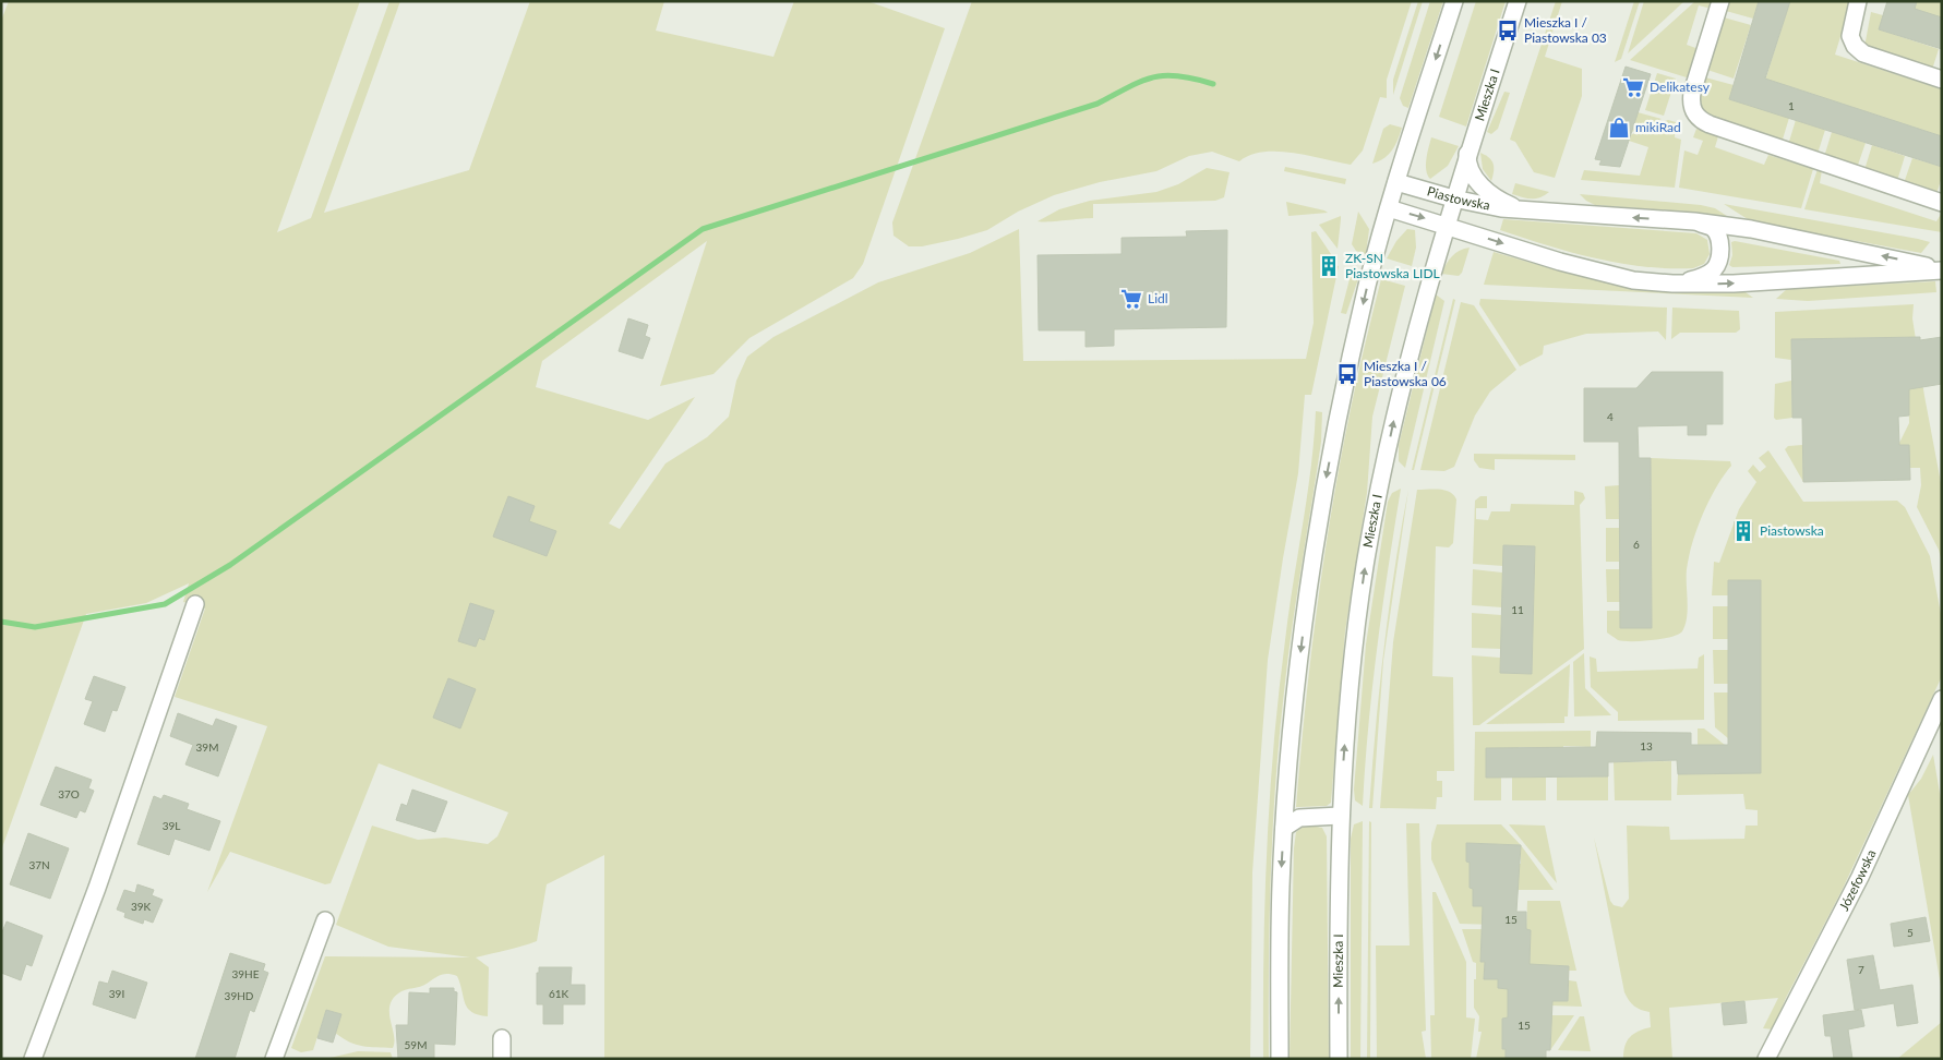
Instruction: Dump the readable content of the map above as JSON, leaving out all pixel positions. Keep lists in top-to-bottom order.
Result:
{
  "streets": {
    "street": ["Mieszka I", "Piastowska", "Józefowska"]
  },
  "crossings": [
    ["Mieszka I", "Piastowska"]
  ],
  "places": {
    "bus stop": ["Mieszka I / Piastowska 03", "Mieszka I / Piastowska 06"],
    "supermarket": ["Delikatesy", "Lidl"],
    "shop": ["mikiRad"],
    "building": ["ZK-SN Piastowska LIDL", "Piastowska"]
  },
  "house_numbers": [
    "1",
    "4",
    "6",
    "11",
    "13",
    "39M",
    "37O",
    "39L",
    "37N",
    "39K",
    "15",
    "5",
    "7",
    "39HE",
    "39I",
    "61K",
    "39HD",
    "15",
    "59M"
  ]
}
